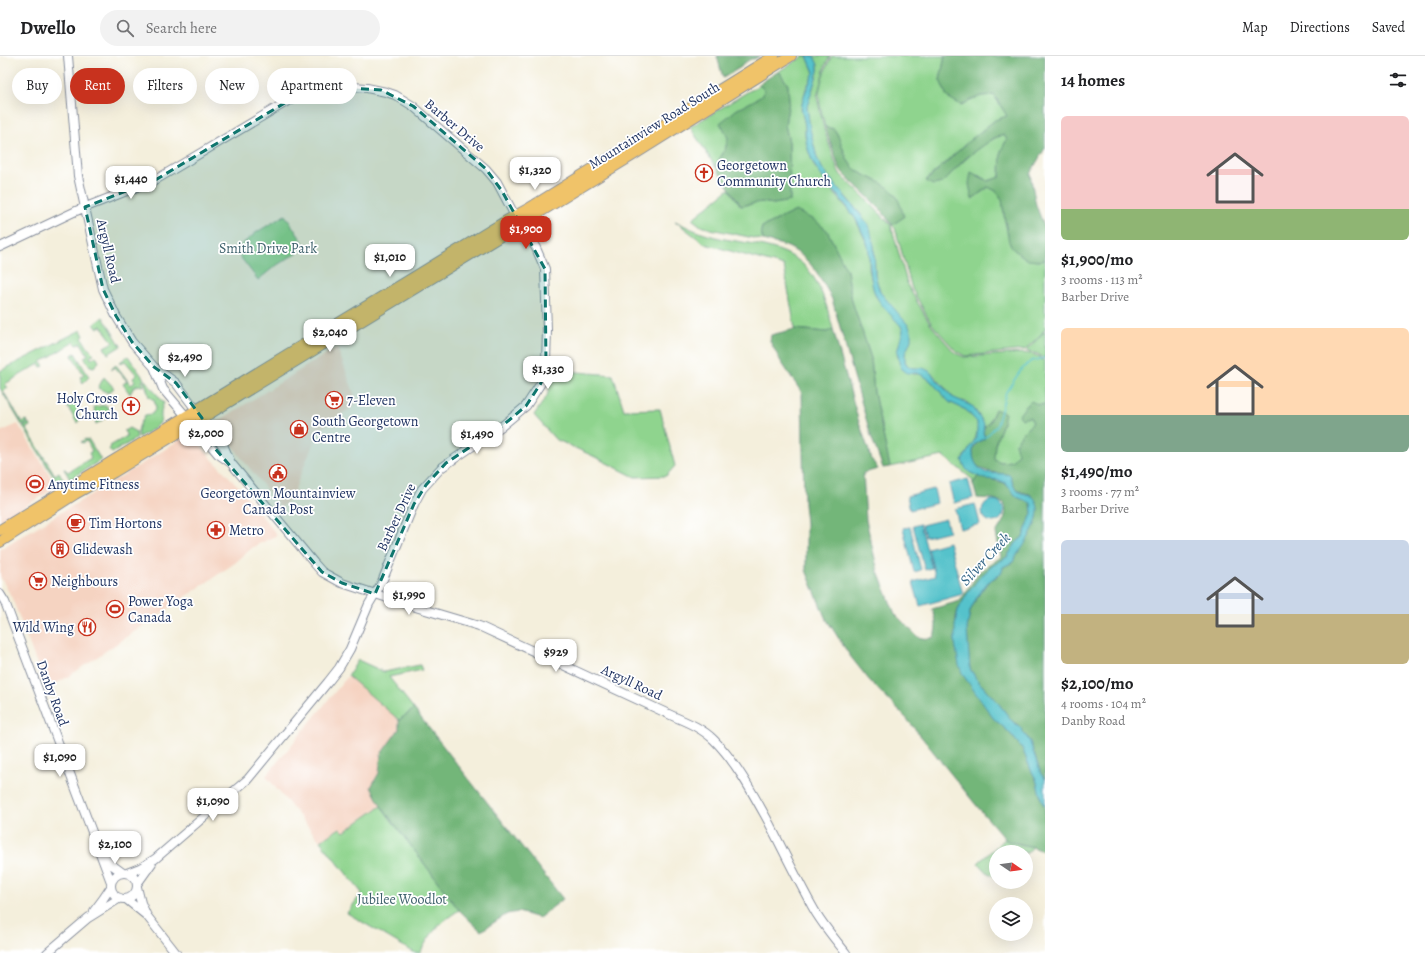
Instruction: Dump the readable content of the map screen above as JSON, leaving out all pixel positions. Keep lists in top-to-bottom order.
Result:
{
  "streets": {
    "main road": ["Mountainview Road South"],
    "street": ["Barber Drive", "Argyll Road", "Danby Road"]
  },
  "crossings": [
    ["Barber Drive", "Mountainview Road South"],
    ["Barber Drive", "Argyll Road"],
    ["Barber Drive", "Danby Road"],
    ["Mountainview Road South", "Argyll Road"]
  ],
  "water": ["Silver Creek"],
  "parks": ["Smith Drive Park", "Jubilee Woodlot"],
  "places": {
    "church": ["Georgetown Community Church", "Holy Cross Church"],
    "supermarket": ["7-Eleven", "Neighbours"],
    "shop": ["South Georgetown Centre"],
    "public building": ["Georgetown Mountainview Canada Post"],
    "sports": ["Anytime Fitness", "Power Yoga Canada"],
    "cafe": ["Tim Hortons"],
    "pharmacy": ["Metro"],
    "building": ["Glidewash"],
    "restaurant": ["Wild Wing"]
  },
  "north": "right",
  "page": {
    "header": "Dwello",
    "search": "Search here",
    "nav": ["Map", "Directions", "Saved"],
    "heading": "14 homes",
    "chip": [
      "Buy",
      "Rent",
      "Filters",
      "New",
      "Apartment"
    ],
    "list": [
      {
        "name": "$1,900/mo",
        "note": "3 rooms · 113 m² · Barber Drive"
      },
      {
        "name": "$1,490/mo",
        "note": "3 rooms · 77 m² · Barber Drive"
      },
      {
        "name": "$2,100/mo",
        "note": "4 rooms · 104 m² · Danby Road"
      }
    ],
    "price": [
      "$1,320",
      "$1,440",
      "$1,900",
      "$1,010",
      "$2,040",
      "$2,490",
      "$1,330",
      "$2,000",
      "$1,490",
      "$1,990",
      "$929",
      "$1,090",
      "$1,090",
      "$2,100"
    ]
  }
}
